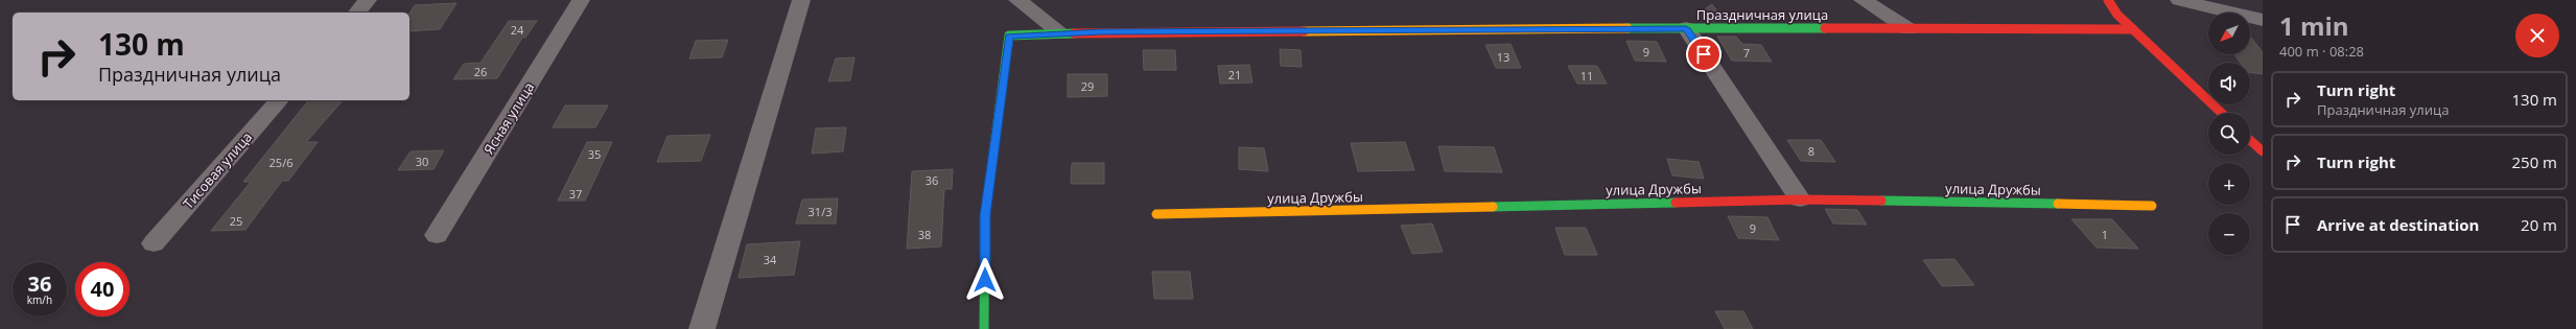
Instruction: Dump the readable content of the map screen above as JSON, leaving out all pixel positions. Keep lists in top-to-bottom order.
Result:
{
  "streets": {
    "street": [
      "Праздничная улица",
      "Ясная улица",
      "Тисовая улица",
      "улица Дружбы"
    ]
  },
  "house_numbers": [
    "24",
    "9",
    "7",
    "13",
    "26",
    "21",
    "11",
    "29",
    "8",
    "35",
    "30",
    "25/6",
    "36",
    "37",
    "31/3",
    "25",
    "9",
    "38",
    "1",
    "34"
  ],
  "north": "bottom left",
  "page": {
    "heading": ["1 min", "400 m · 08:28"],
    "map_buttons": ["+", "−"],
    "turn": ["130 m", "Праздничная улица"],
    "list": [
      {
        "name": "Turn right",
        "note": "Праздничная улица",
        "value": "130 m"
      },
      {
        "name": "Turn right",
        "value": "250 m"
      },
      {
        "name": "Arrive at destination",
        "value": "20 m"
      }
    ],
    "speed": "36 km/h",
    "limit": "40"
  }
}
